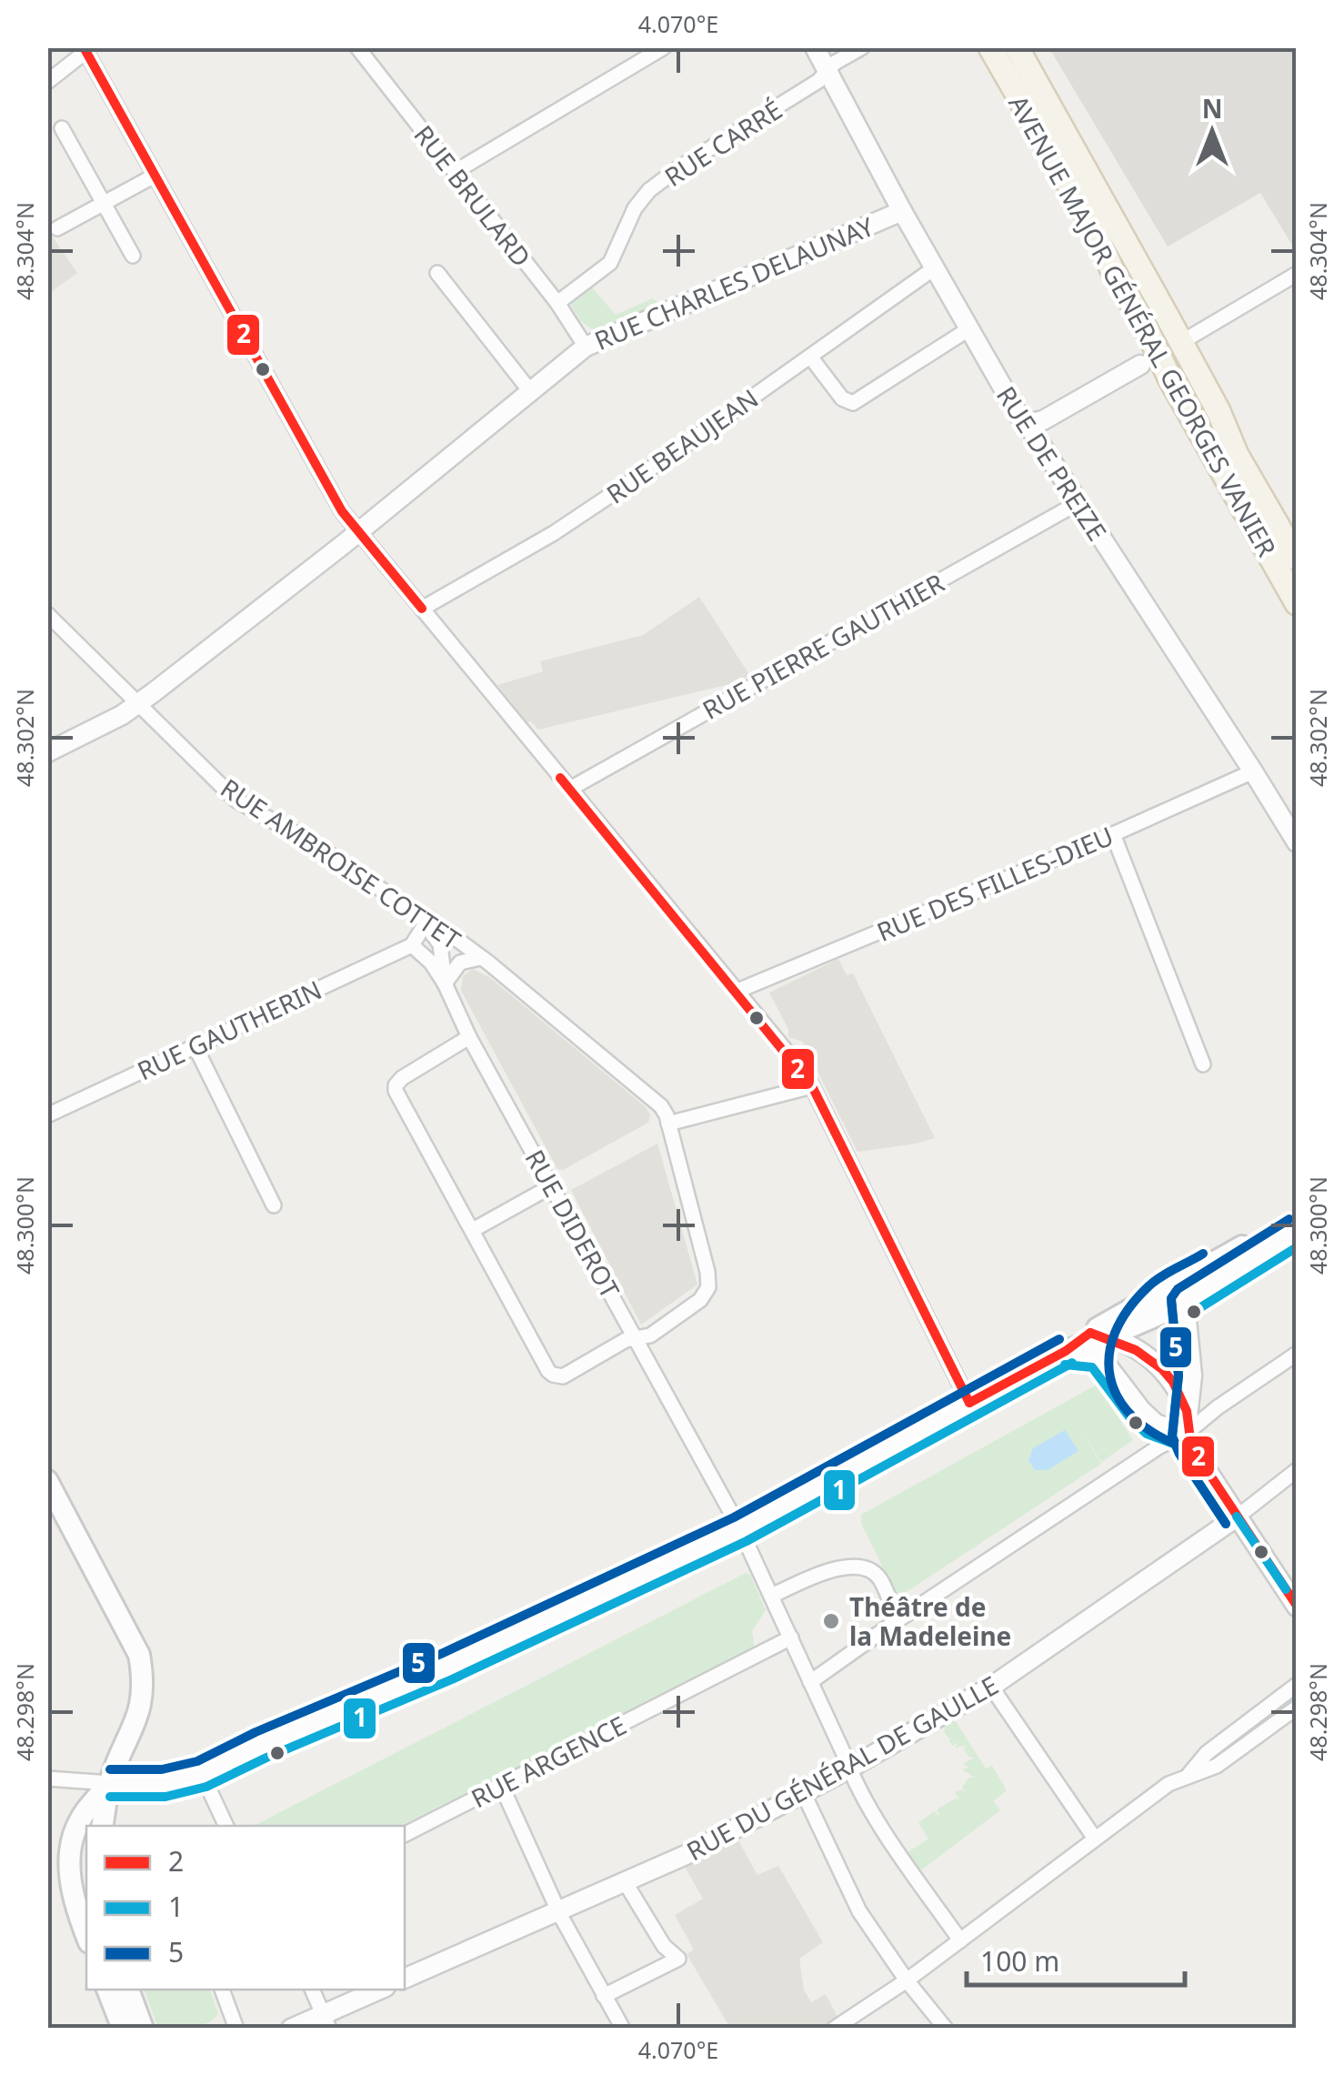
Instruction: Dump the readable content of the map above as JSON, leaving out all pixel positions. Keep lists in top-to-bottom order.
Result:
{
  "streets": {
    "main road": ["AVENUE MAJOR GÉNÉRAL GEORGES VANIER"],
    "street": [
      "RUE CARRÉ",
      "RUE BRULARD",
      "RUE CHARLES DELAUNAY",
      "RUE BEAUJEAN",
      "RUE DE PREIZE",
      "RUE PIERRE GAUTHIER",
      "RUE AMBROISE COTTET",
      "RUE DES FILLES-DIEU",
      "RUE GAUTHERIN",
      "RUE DIDEROT",
      "RUE ARGENCE",
      "RUE DU GÉNÉRAL DE GAULLE"
    ]
  },
  "crossings": [
    ["RUE CARRÉ", "RUE BRULARD"],
    ["RUE CARRÉ", "RUE DE PREIZE"],
    ["RUE BRULARD", "RUE CHARLES DELAUNAY"],
    ["RUE CHARLES DELAUNAY", "RUE DE PREIZE"],
    ["RUE CHARLES DELAUNAY", "RUE AMBROISE COTTET"],
    ["RUE BEAUJEAN", "RUE DE PREIZE"],
    ["RUE DE PREIZE", "RUE PIERRE GAUTHIER"],
    ["RUE DE PREIZE", "RUE DES FILLES-DIEU"],
    ["RUE AMBROISE COTTET", "RUE GAUTHERIN"],
    ["RUE AMBROISE COTTET", "RUE DIDEROT"],
    ["RUE GAUTHERIN", "RUE DIDEROT"],
    ["RUE DIDEROT", "RUE ARGENCE"],
    ["RUE DIDEROT", "RUE DU GÉNÉRAL DE GAULLE"]
  ],
  "places": ["Théâtre de la Madeleine"],
  "lines": ["transit line 2", "transit line 5", "transit line 1"],
  "legend": ["2", "1", "5"],
  "scale_bar": "100 m",
  "north": "top",
  "coordinates": [
    "4.070°E",
    "48.304°N",
    "48.302°N",
    "48.300°N",
    "48.298°N"
  ]
}
